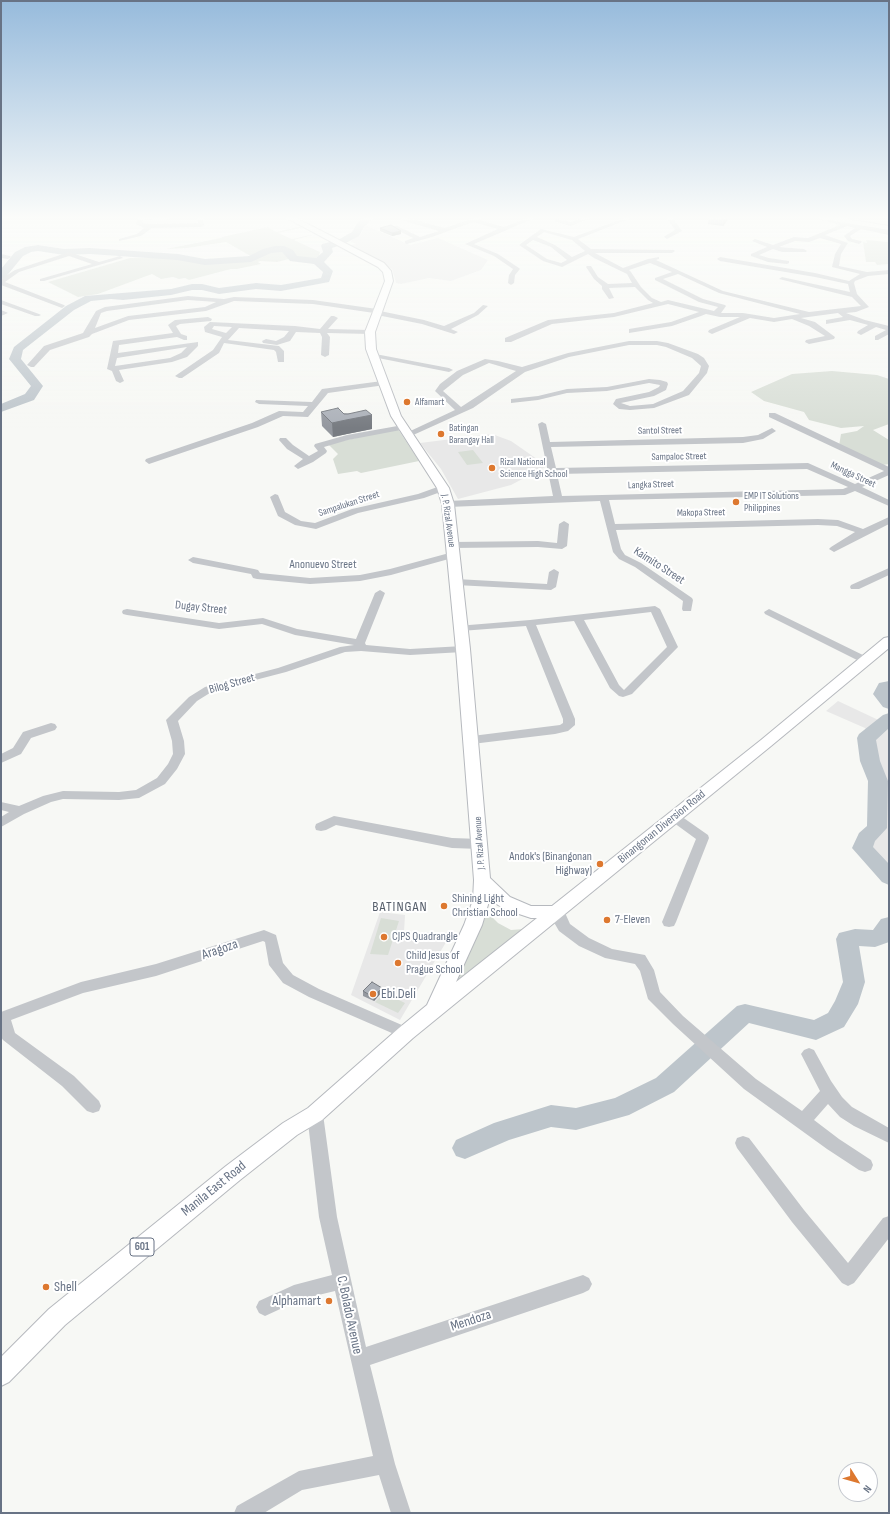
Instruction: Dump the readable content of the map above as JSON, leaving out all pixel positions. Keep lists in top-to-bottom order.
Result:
{
  "streets": {
    "main road": [
      "J. P. Rizal Avenue",
      "Binangonan Diversion Road",
      "Manila East Road",
      "601"
    ],
    "street": [
      "Santol Street",
      "Sampaloc Street",
      "Mangga Street",
      "Langka Street",
      "Sampalukan Street",
      "Makopa Street",
      "Anonuevo Street",
      "Kaimito Street",
      "Dugay Street",
      "Bilog Street",
      "Aragoza",
      "C. Bolado Avenue",
      "Mendoza"
    ]
  },
  "crossings": [
    ["Sampaloc Street", "Mangga Street"],
    ["Mangga Street", "Langka Street"],
    ["Langka Street", "J. P. Rizal Avenue"],
    ["Langka Street", "Kaimito Street"],
    ["Sampalukan Street", "J. P. Rizal Avenue"],
    ["Makopa Street", "Kaimito Street"],
    ["J. P. Rizal Avenue", "Anonuevo Street"],
    ["J. P. Rizal Avenue", "Bilog Street"],
    ["J. P. Rizal Avenue", "Binangonan Diversion Road"],
    ["J. P. Rizal Avenue", "Manila East Road"],
    ["Dugay Street", "Bilog Street"],
    ["Binangonan Diversion Road", "Manila East Road"],
    ["Aragoza", "Manila East Road"],
    ["Manila East Road", "C. Bolado Avenue"],
    ["C. Bolado Avenue", "Mendoza"]
  ],
  "districts": ["BATINGAN"],
  "places": [
    "Alfamart",
    "Batingan Barangay Hall",
    "Rizal National Science High School",
    "EMP IT Solutions Philippines",
    "Andok's (Binangonan Highway)",
    "Shining Light Christian School",
    "7-Eleven",
    "CJPS Quadrangle",
    "Child Jesus of Prague School",
    "Ebi.Deli",
    "Shell",
    "Alphamart"
  ],
  "north": "bottom right"
}
